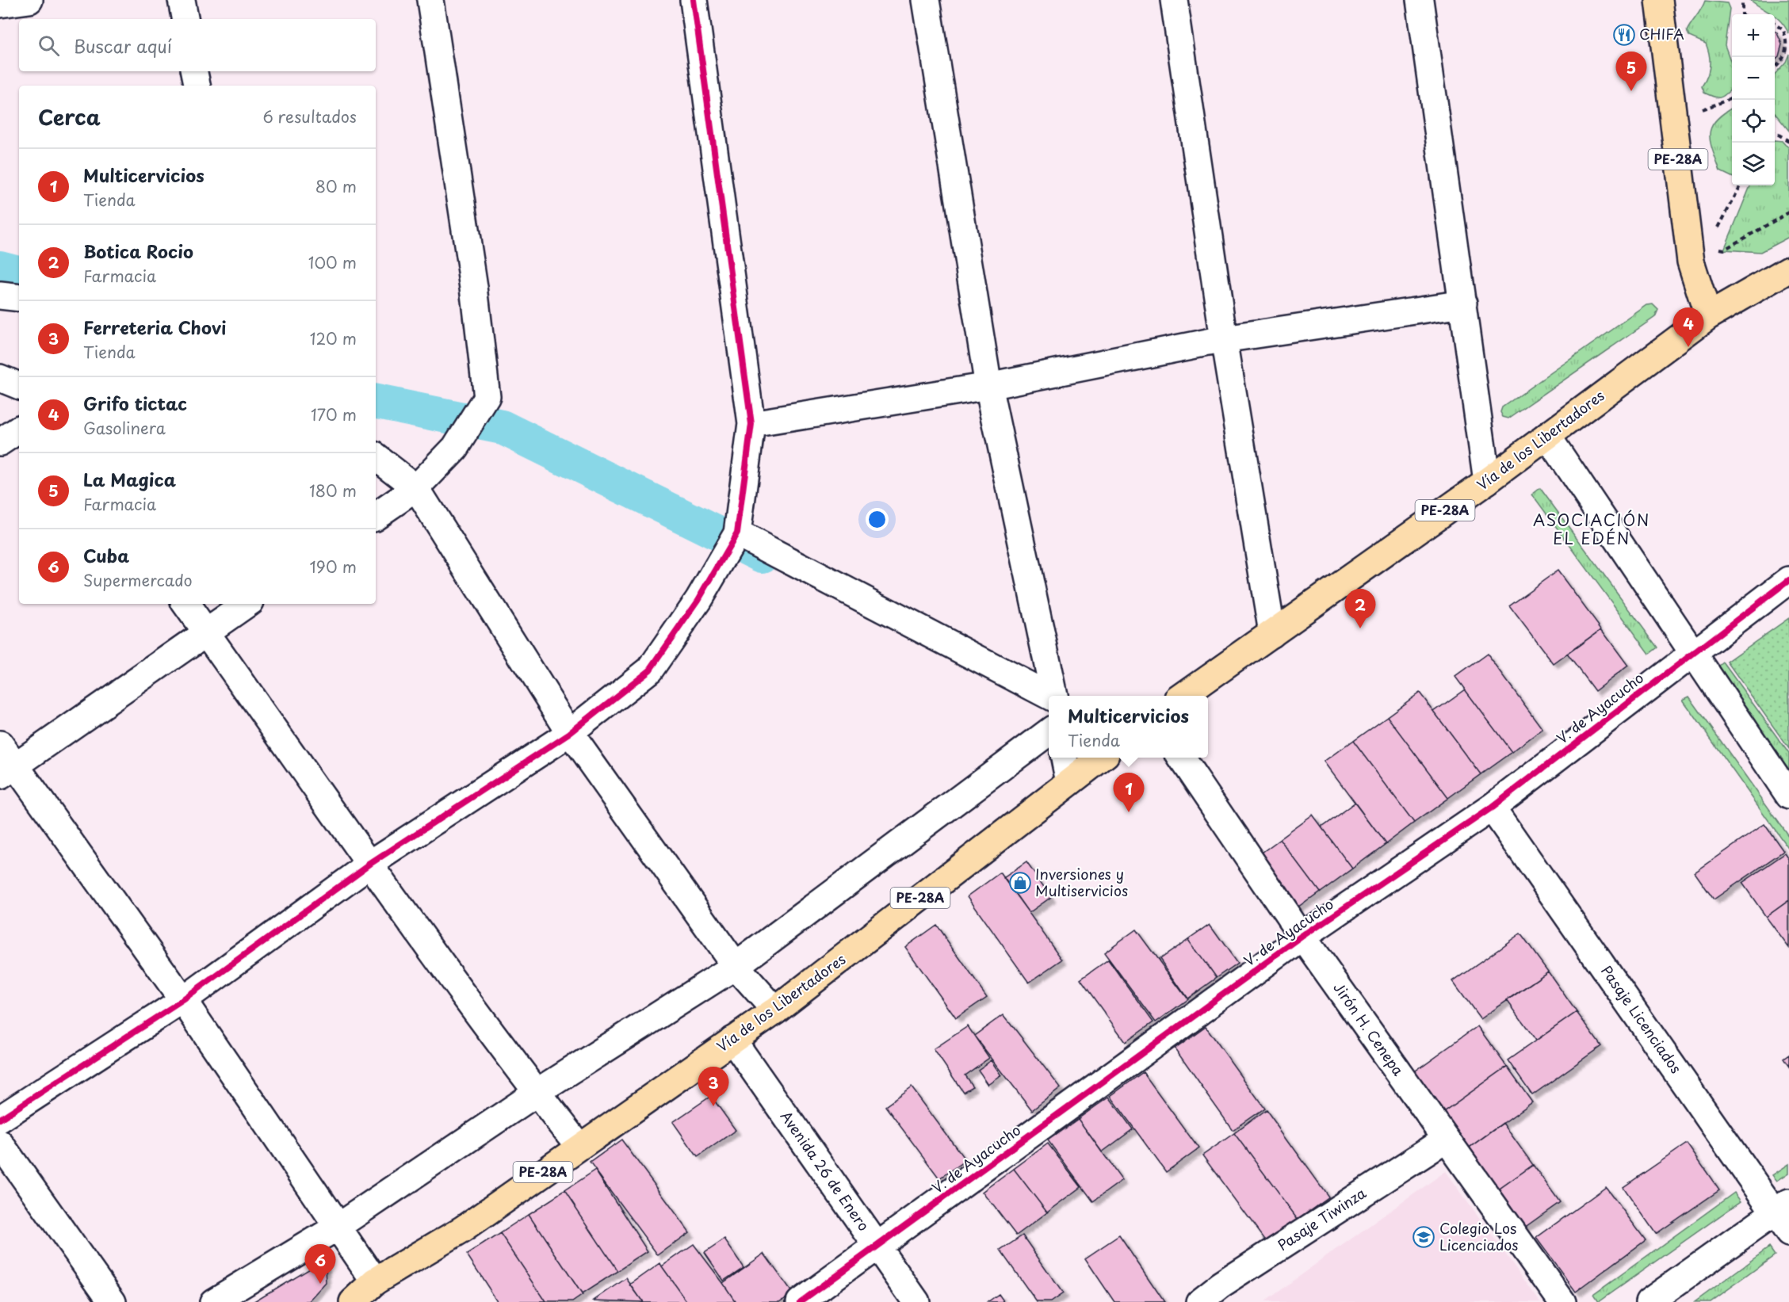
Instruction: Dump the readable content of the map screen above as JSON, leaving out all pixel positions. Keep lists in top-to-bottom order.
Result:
{
  "streets": {
    "highway": ["PE-28A", "Vía de los Libertadores"],
    "street": [
      "V. de Ayacucho",
      "Pasaje Licenciados",
      "Jirón H. Cenepa",
      "Avenida 26 de Enero",
      "Pasaje Tiwinza"
    ]
  },
  "crossings": [
    ["PE-28A", "Vía de los Libertadores"],
    ["Vía de los Libertadores", "Avenida 26 de Enero"],
    ["V. de Ayacucho", "Pasaje Licenciados"],
    ["V. de Ayacucho", "Jirón H. Cenepa"],
    ["V. de Ayacucho", "Avenida 26 de Enero"],
    ["Jirón H. Cenepa", "Pasaje Tiwinza"]
  ],
  "districts": ["ASOCIACIÓN EL EDÉN"],
  "places": {
    "restaurant": ["CHIFA"],
    "shop": ["Inversiones y Multiservicios"],
    "school or university": ["Colegio Los Licenciados"]
  },
  "page": {
    "map_buttons": ["+", "−"],
    "search": "Buscar aquí",
    "pins": [
      "5",
      "4",
      "2",
      "1",
      "3",
      "6"
    ],
    "heading": ["Cerca", "6 resultados"],
    "list": [
      {
        "mark": "1",
        "name": "Multicervicios",
        "note": "Tienda",
        "value": "80 m"
      },
      {
        "mark": "2",
        "name": "Botica Rocio",
        "note": "Farmacia",
        "value": "100 m"
      },
      {
        "mark": "3",
        "name": "Ferreteria Chovi",
        "note": "Tienda",
        "value": "120 m"
      },
      {
        "mark": "4",
        "name": "Grifo tictac",
        "note": "Gasolinera",
        "value": "170 m"
      },
      {
        "mark": "5",
        "name": "La Magica",
        "note": "Farmacia",
        "value": "180 m"
      },
      {
        "mark": "6",
        "name": "Cuba",
        "note": "Supermercado",
        "value": "190 m"
      }
    ],
    "popup": ["Multicervicios", "Tienda"]
  }
}
